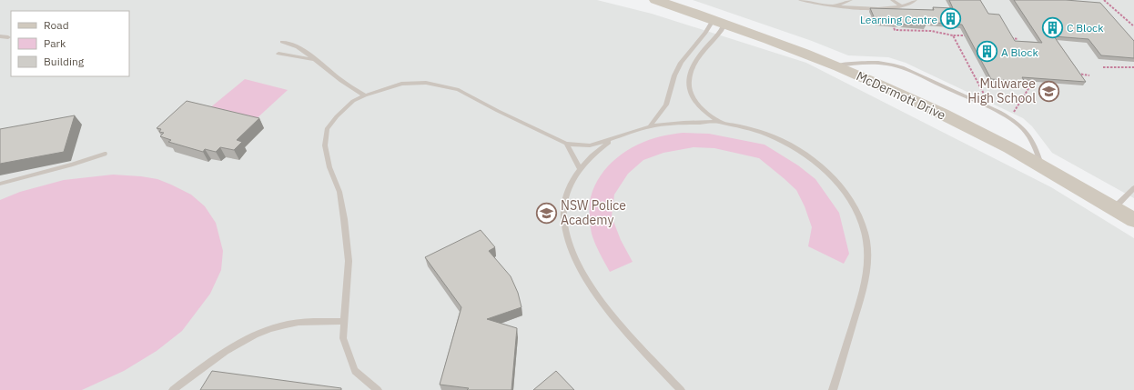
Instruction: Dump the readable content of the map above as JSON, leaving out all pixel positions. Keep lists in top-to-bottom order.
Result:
{
  "streets": {
    "main road": ["McDermott Drive"]
  },
  "places": {
    "building": ["Learning Centre", "C Block", "A Block"],
    "school or university": ["Mulwaree High School", "NSW Police Academy"]
  },
  "legend": ["Road", "Park", "Building"]
}
